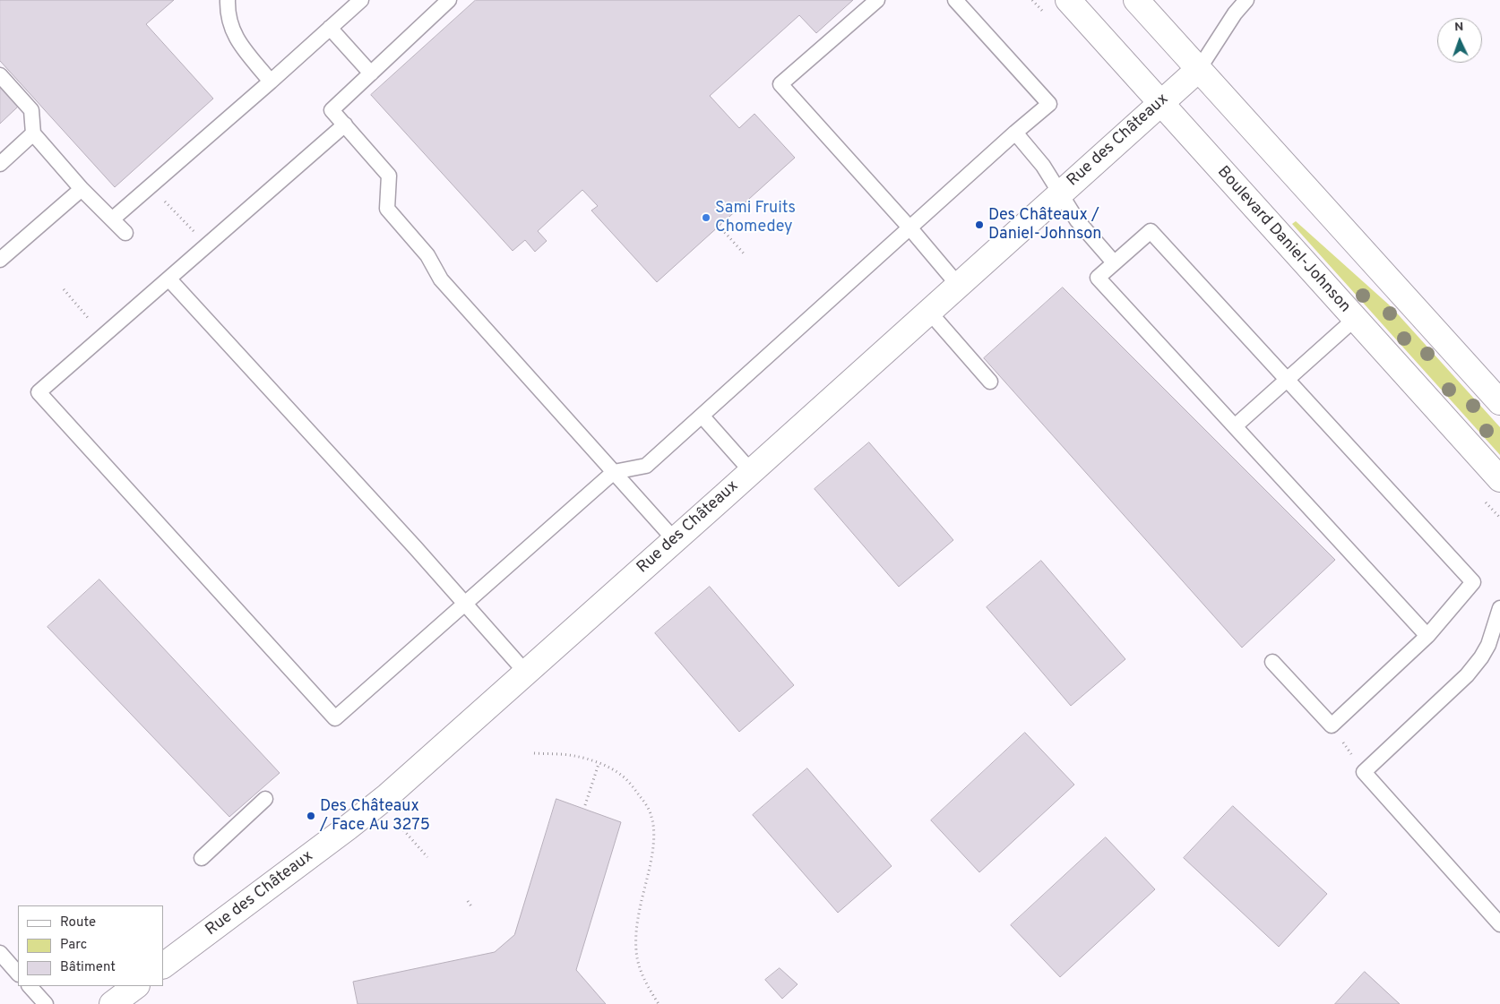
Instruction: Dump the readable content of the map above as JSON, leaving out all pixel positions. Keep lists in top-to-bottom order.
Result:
{
  "streets": {
    "street": ["Rue des Châteaux", "Boulevard Daniel-Johnson"]
  },
  "crossings": [
    ["Rue des Châteaux", "Boulevard Daniel-Johnson"]
  ],
  "places": ["Sami Fruits Chomedey", "Des Châteaux / Daniel-Johnson", "Des Châteaux / Face Au 3275"],
  "legend": ["Route", "Parc", "Bâtiment"],
  "north": "top"
}
